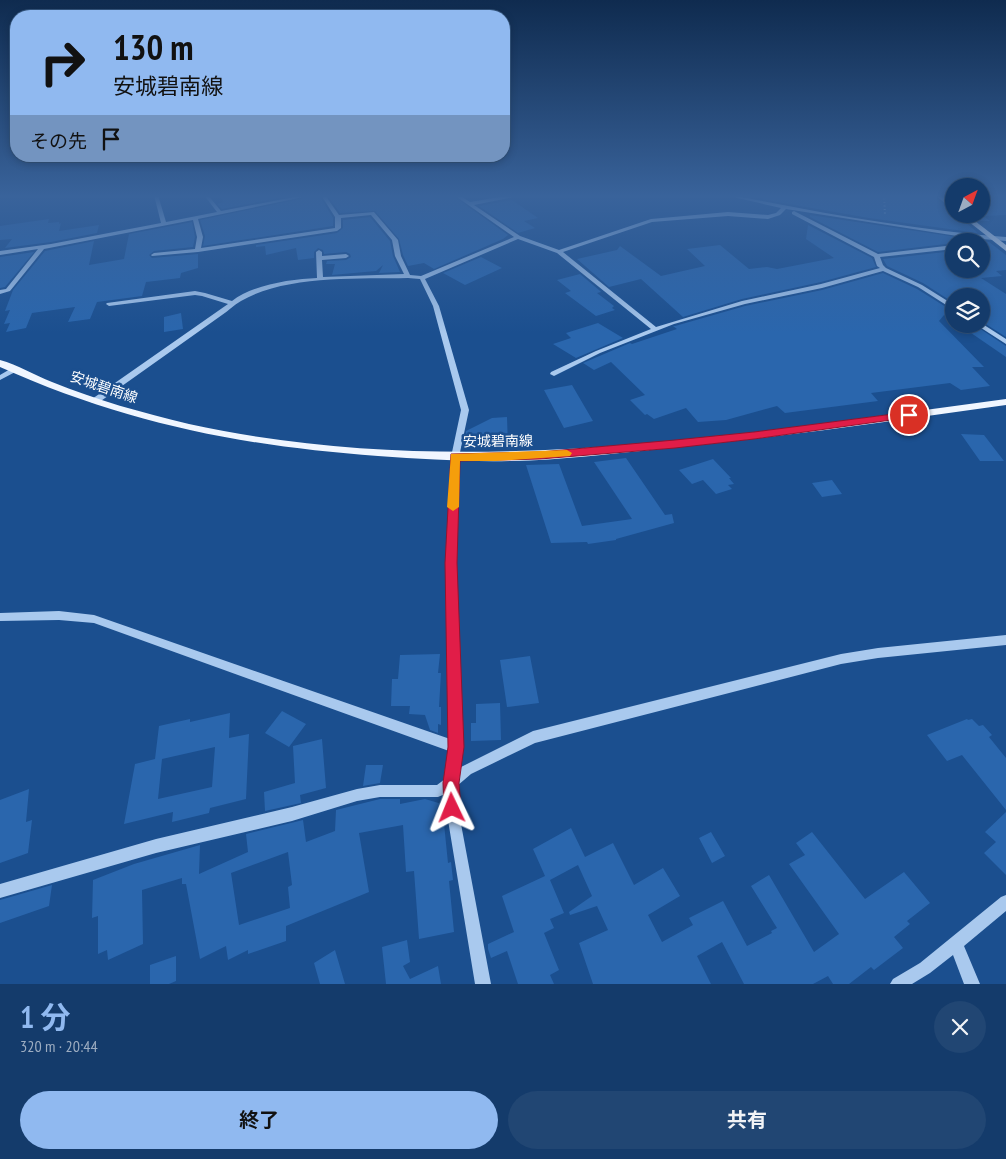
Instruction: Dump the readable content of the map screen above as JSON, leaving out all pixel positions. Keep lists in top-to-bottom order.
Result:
{
  "streets": {
    "main road": ["安城碧南線"]
  },
  "north": "top right",
  "page": {
    "turn": ["130 m", "安城碧南線"],
    "then": "その先",
    "heading": ["1 分", "320 m · 20:44"],
    "buttons": ["終了", "共有"]
  }
}
